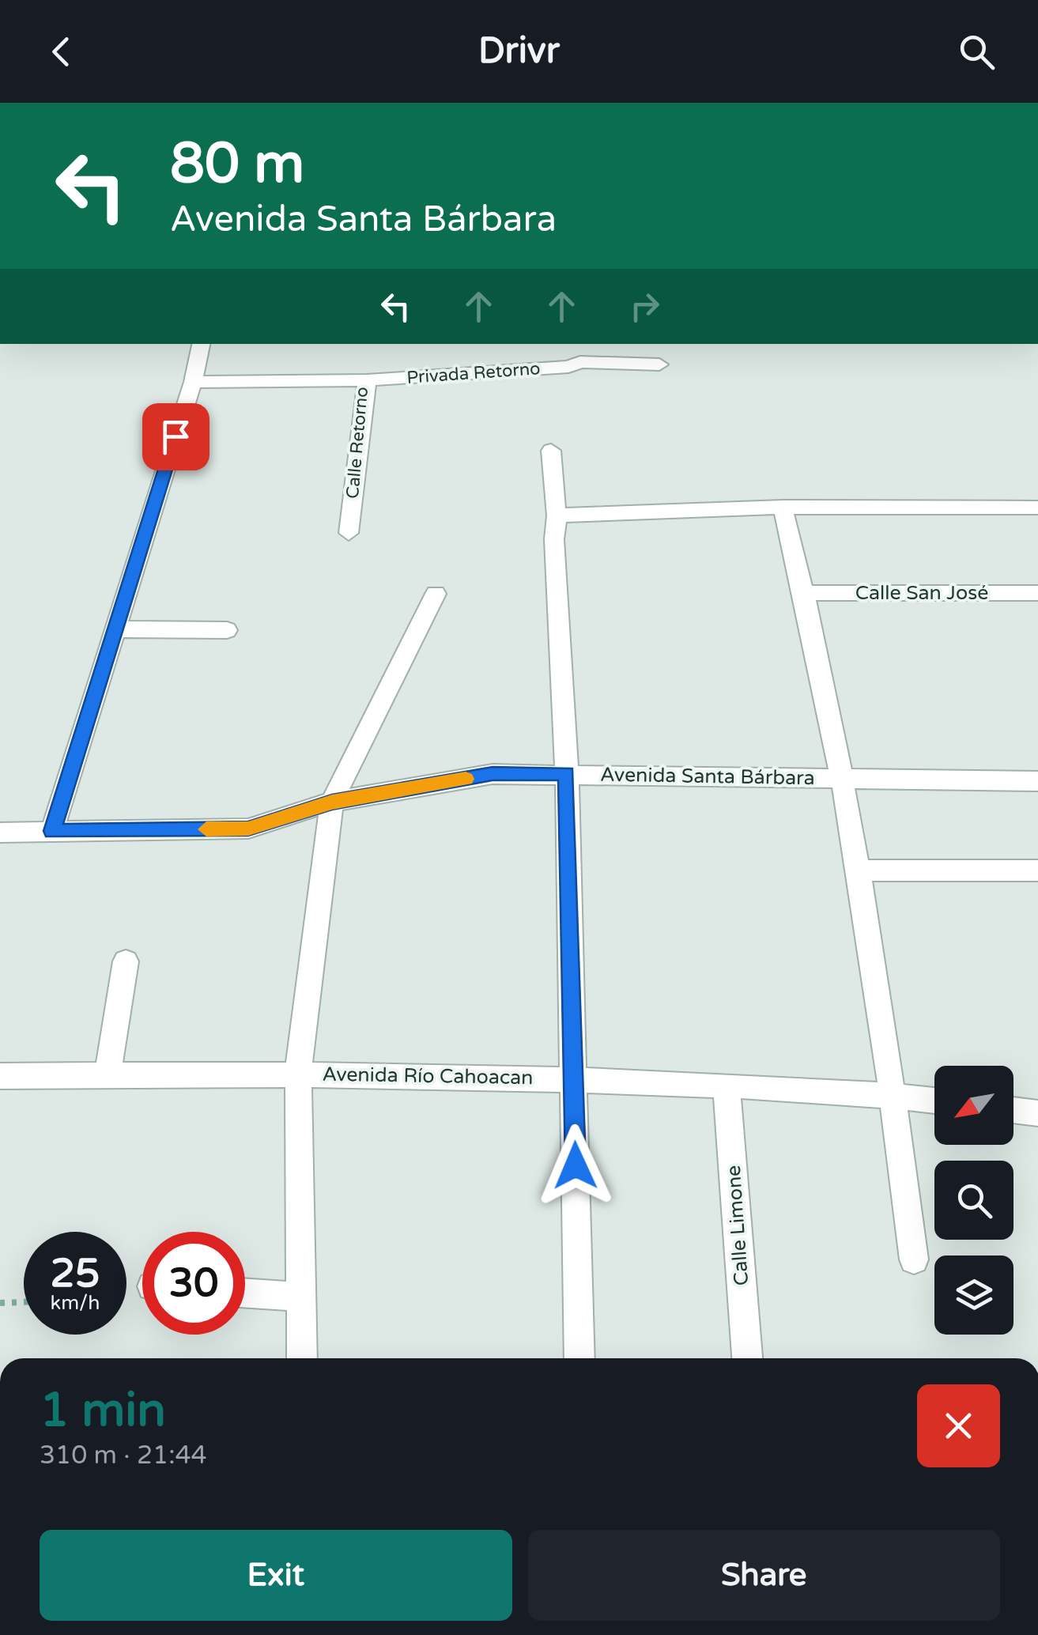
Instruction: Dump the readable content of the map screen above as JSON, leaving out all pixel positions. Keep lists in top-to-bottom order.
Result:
{
  "streets": {
    "street": [
      "Privada Retorno",
      "Calle Retorno",
      "Calle San José",
      "Avenida Santa Bárbara",
      "Avenida Río Cahoacan",
      "Calle Limone"
    ]
  },
  "crossings": [
    ["Privada Retorno", "Calle Retorno"],
    ["Avenida Río Cahoacan", "Calle Limone"]
  ],
  "north": "bottom left",
  "page": {
    "header": "Drivr",
    "turn": ["80 m", "Avenida Santa Bárbara"],
    "speed": "25 km/h",
    "limit": "30",
    "heading": ["1 min", "310 m · 21:44"],
    "buttons": ["Exit", "Share"]
  }
}
